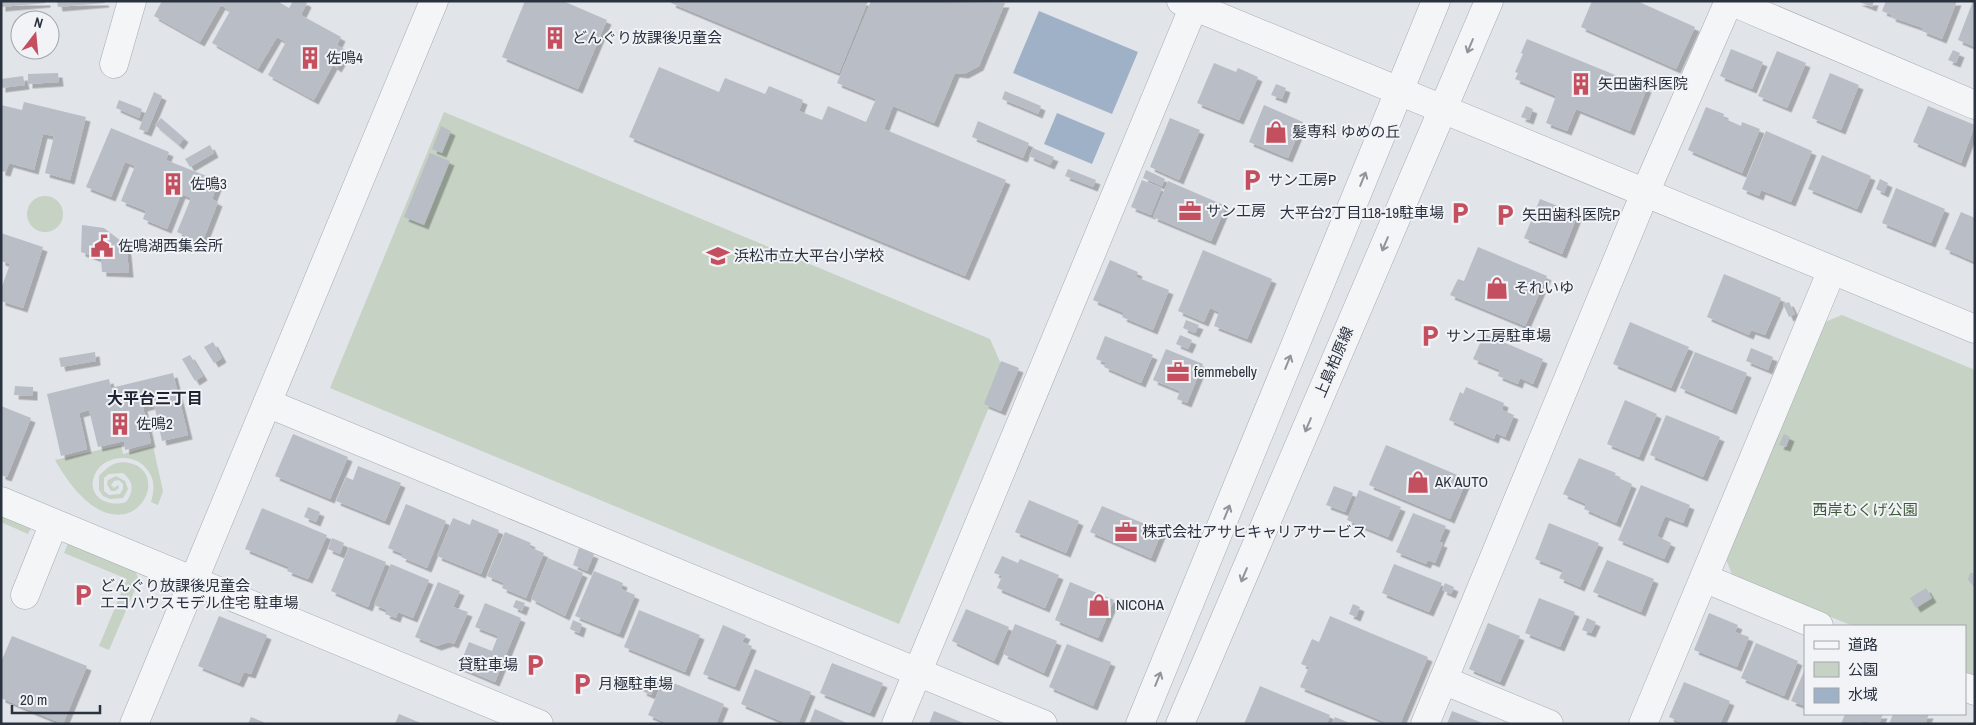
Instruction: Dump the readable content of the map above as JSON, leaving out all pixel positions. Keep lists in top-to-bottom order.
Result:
{
  "streets": {
    "street": ["上島柏原線"]
  },
  "districts": ["大平台三丁目"],
  "parks": ["西岸むくげ公園"],
  "places": {
    "building": [
      "どんぐり放課後児童会",
      "佐鳴4",
      "矢田歯科医院",
      "佐鳴3",
      "佐鳴2"
    ],
    "shop": [
      "髪専科 ゆめの丘",
      "それいゆ",
      "AK AUTO",
      "NICOHA"
    ],
    "parking": [
      "サン工房P",
      "大平台2丁目118-19駐車場",
      "矢田歯科医院P",
      "サン工房駐車場",
      "どんぐり放課後児童会 エコハウスモデル住宅 駐車場",
      "貸駐車場",
      "月極駐車場"
    ],
    "office": ["サン工房", "femmebelly", "株式会社アサヒキャリアサービス"],
    "public building": ["佐鳴湖西集会所"],
    "school or university": ["浜松市立大平台小学校"]
  },
  "legend": ["道路", "公園", "水域"],
  "scale_bar": "20 m",
  "north": "top"
}
